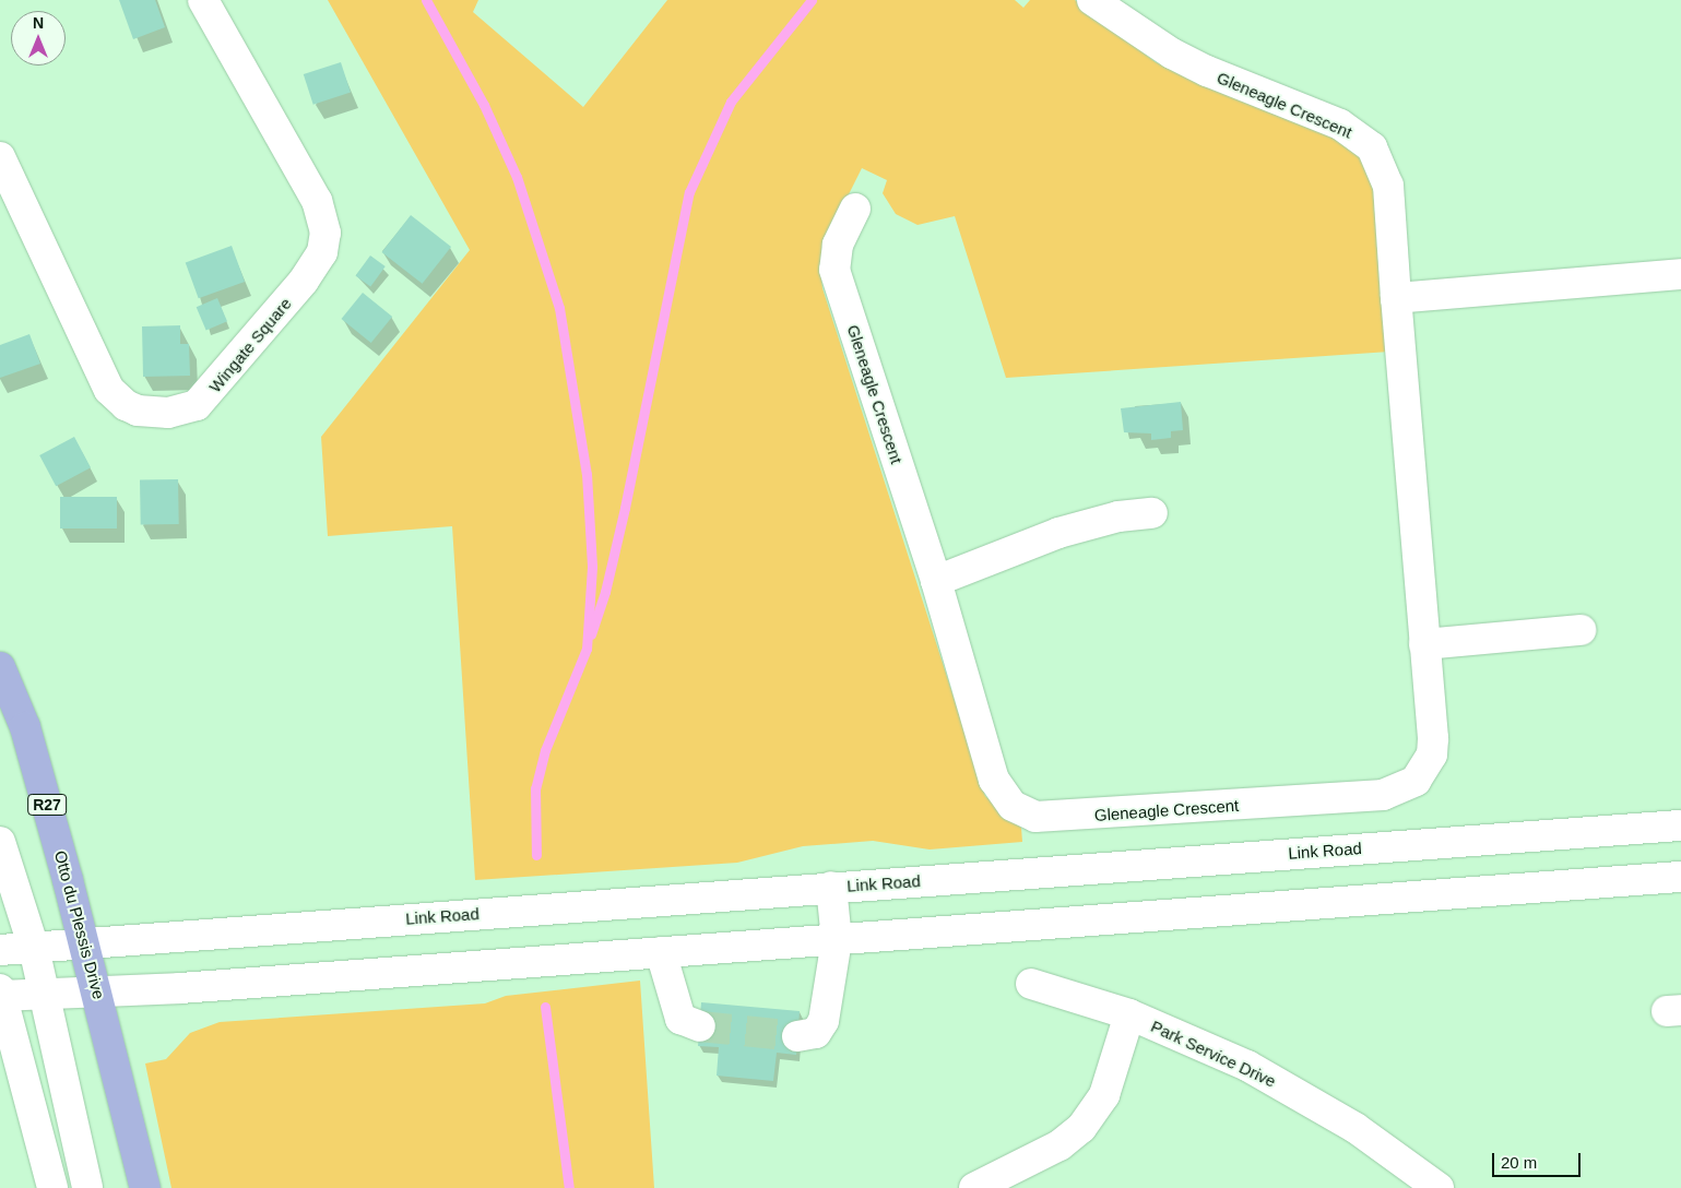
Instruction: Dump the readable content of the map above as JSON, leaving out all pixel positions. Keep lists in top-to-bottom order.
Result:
{
  "streets": {
    "main road": ["R27", "Otto du Plessis Drive"],
    "street": [
      "Gleneagle Crescent",
      "Wingate Square",
      "Link Road",
      "Park Service Drive"
    ]
  },
  "crossings": [
    ["Link Road", "Otto du Plessis Drive"]
  ],
  "scale_bar": "20 m",
  "north": "top"
}
